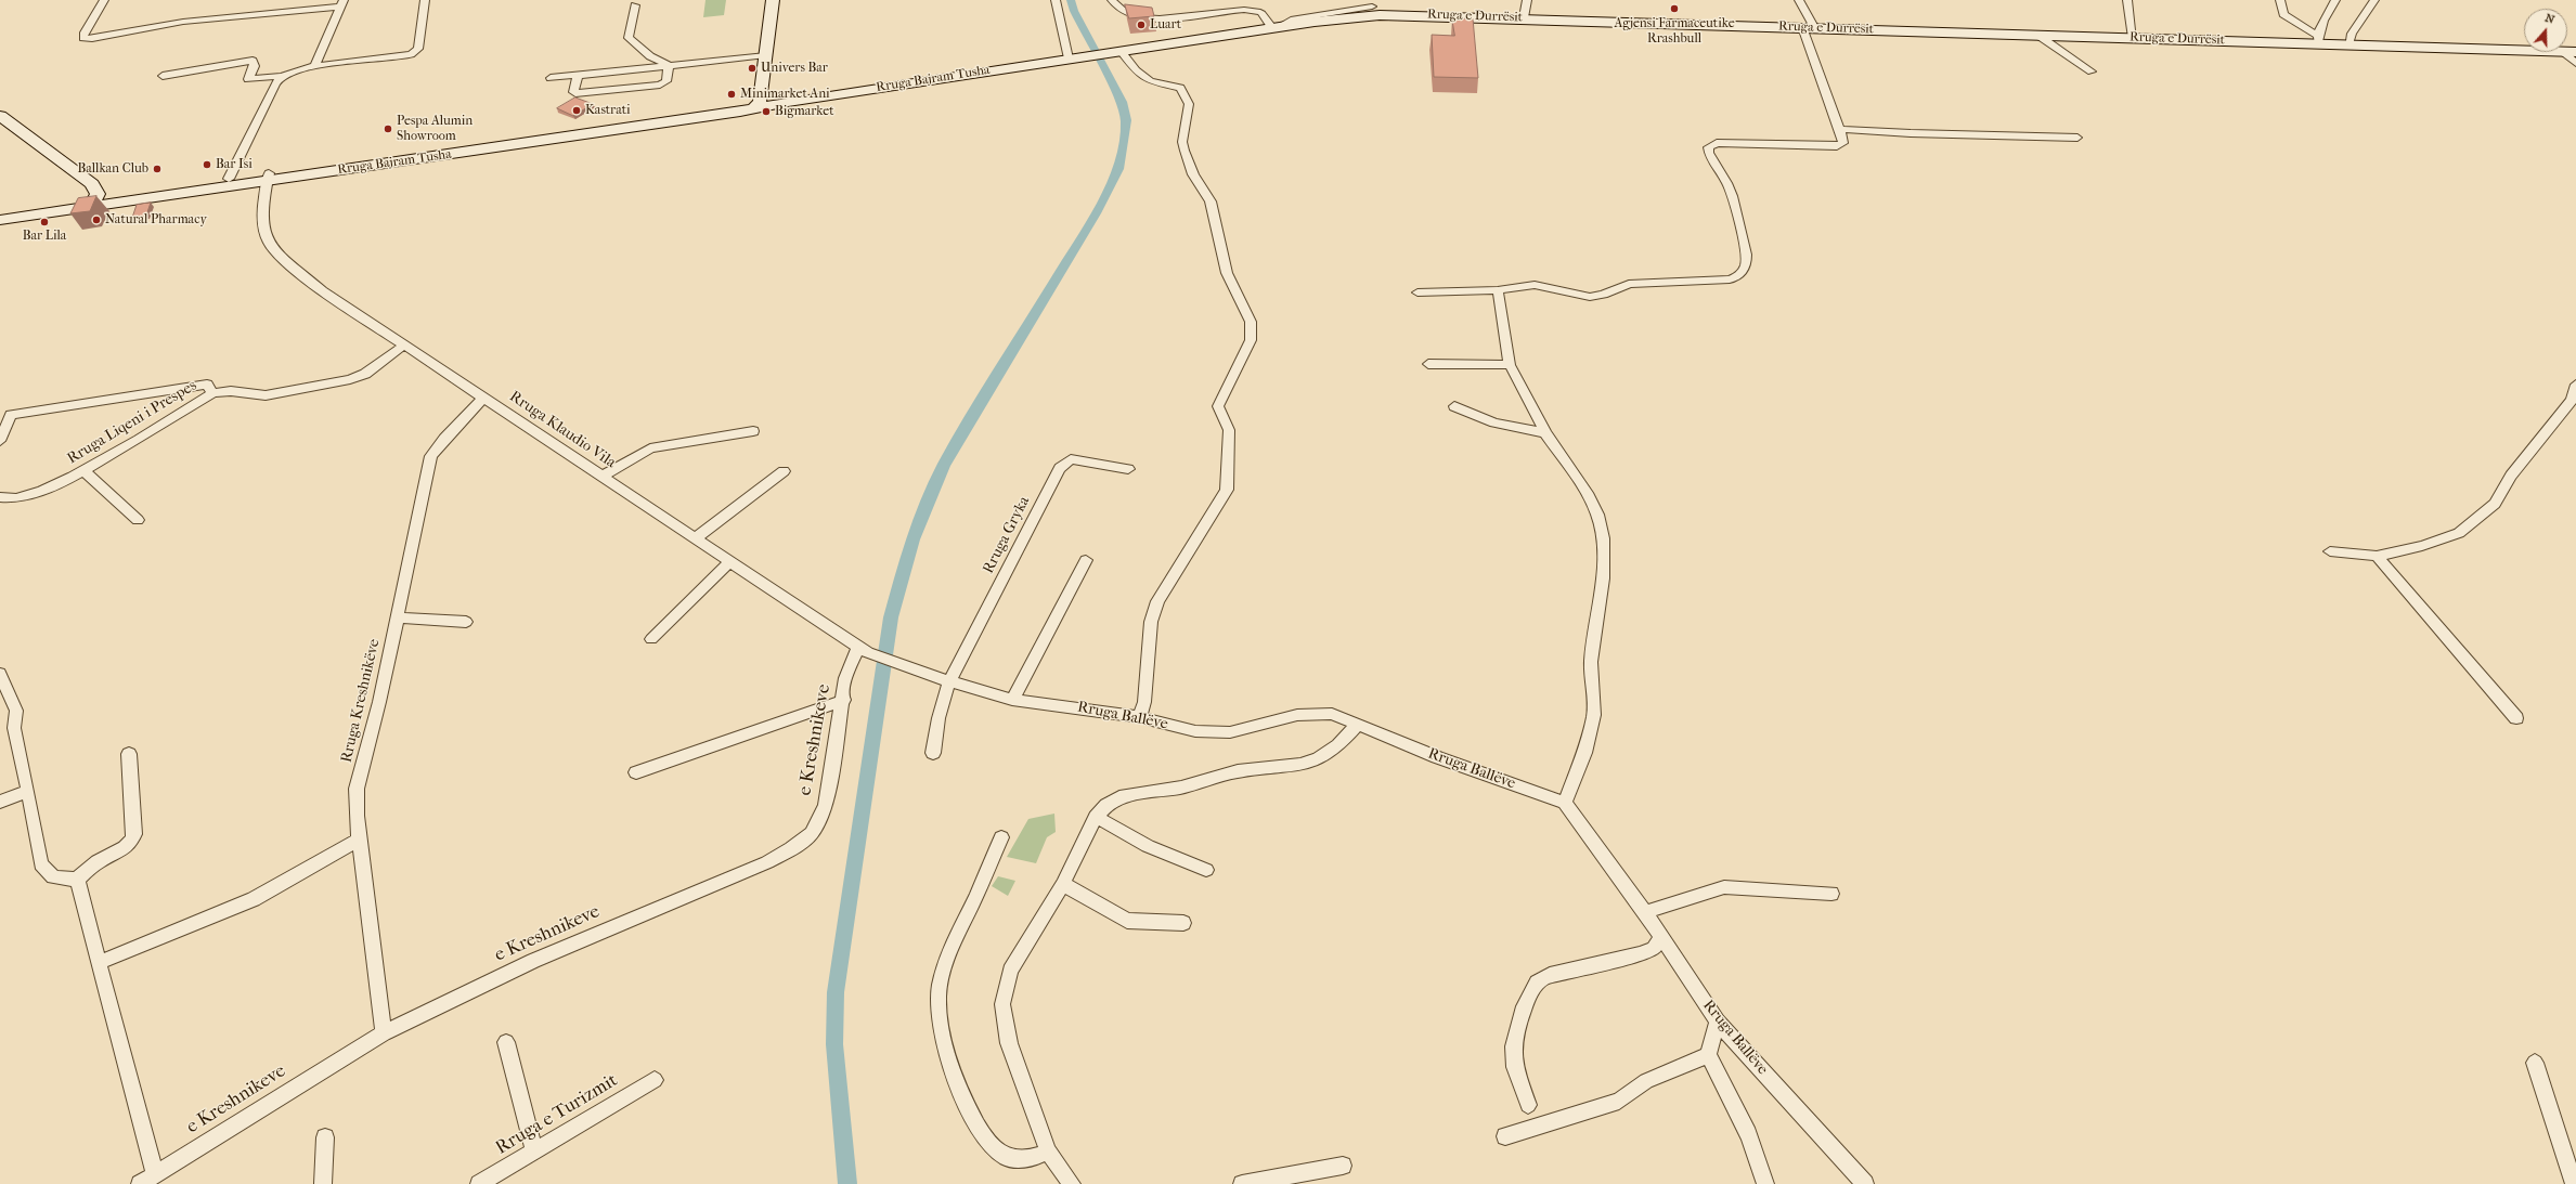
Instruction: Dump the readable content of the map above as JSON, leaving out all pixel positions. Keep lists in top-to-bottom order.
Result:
{
  "streets": {
    "main road": ["Rruga e Durrësit", "Rruga Bajram Tusha"],
    "street": [
      "Rruga Liqeni i Prespes",
      "Rruga Klaudio Vila",
      "Rruga Gryka",
      "Rruga Kreshnikëve",
      "Rruga Ballëve",
      "e Kreshnikeve",
      "Rruga e Turizmit"
    ]
  },
  "crossings": [
    ["Rruga e Durrësit", "Rruga Bajram Tusha"],
    ["Rruga Bajram Tusha", "Rruga Klaudio Vila"],
    ["Rruga Liqeni i Prespes", "Rruga Klaudio Vila"],
    ["Rruga Klaudio Vila", "Rruga Kreshnikëve"],
    ["Rruga Klaudio Vila", "Rruga Ballëve"],
    ["Rruga Klaudio Vila", "e Kreshnikeve"],
    ["Rruga Gryka", "Rruga Ballëve"],
    ["Rruga Kreshnikëve", "e Kreshnikeve"]
  ],
  "places": [
    "Agjensi Farmaceutike Rrashbull",
    "Luart",
    "Univers Bar",
    "Minimarket Ani",
    "Kastrati",
    "Bigmarket",
    "Pespa Alumin Showroom",
    "Bar Isi",
    "Ballkan Club",
    "Natural Pharmacy",
    "Bar Lila"
  ],
  "north": "top"
}
